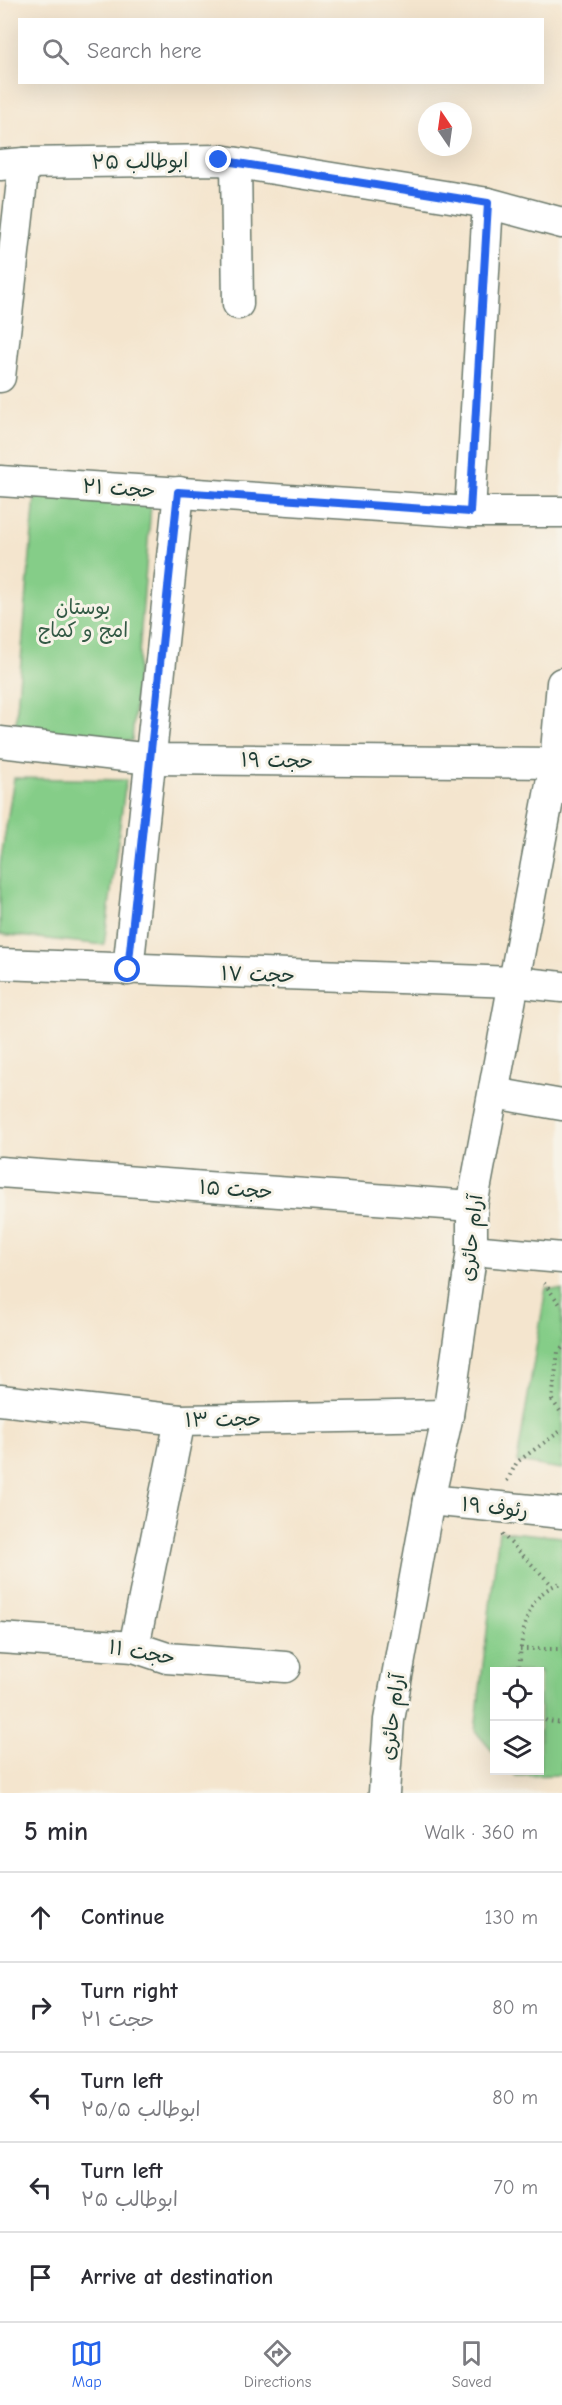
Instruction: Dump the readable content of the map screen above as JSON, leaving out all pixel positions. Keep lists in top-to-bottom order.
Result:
{
  "streets": {
    "street": [
      "ابوطالب ۲۵",
      "حجت ۲۱",
      "حجت ۱۹",
      "حجت ۱۷",
      "حجت ۱۵",
      "آرام حائری",
      "حجت ۱۳",
      "رئوف ۱۹",
      "حجت ۱۱"
    ]
  },
  "crossings": [
    ["حجت ۱۹", "آرام حائری"],
    ["حجت ۱۷", "آرام حائری"],
    ["حجت ۱۵", "آرام حائری"],
    ["آرام حائری", "حجت ۱۳"],
    ["آرام حائری", "رئوف ۱۹"]
  ],
  "parks": ["بوستان امج و کماج"],
  "north": "top",
  "page": {
    "search": "Search here",
    "heading": ["5 min", "Walk · 360 m"],
    "list": [
      ["Continue", "130 m"],
      ["Turn right", "حجت ۲۱", "80 m"],
      ["Turn left", "ابوطالب ۲۵/۵", "80 m"],
      ["Turn left", "ابوطالب ۲۵", "70 m"],
      "Arrive at destination"
    ],
    "nav": ["Map", "Directions", "Saved"]
  }
}
